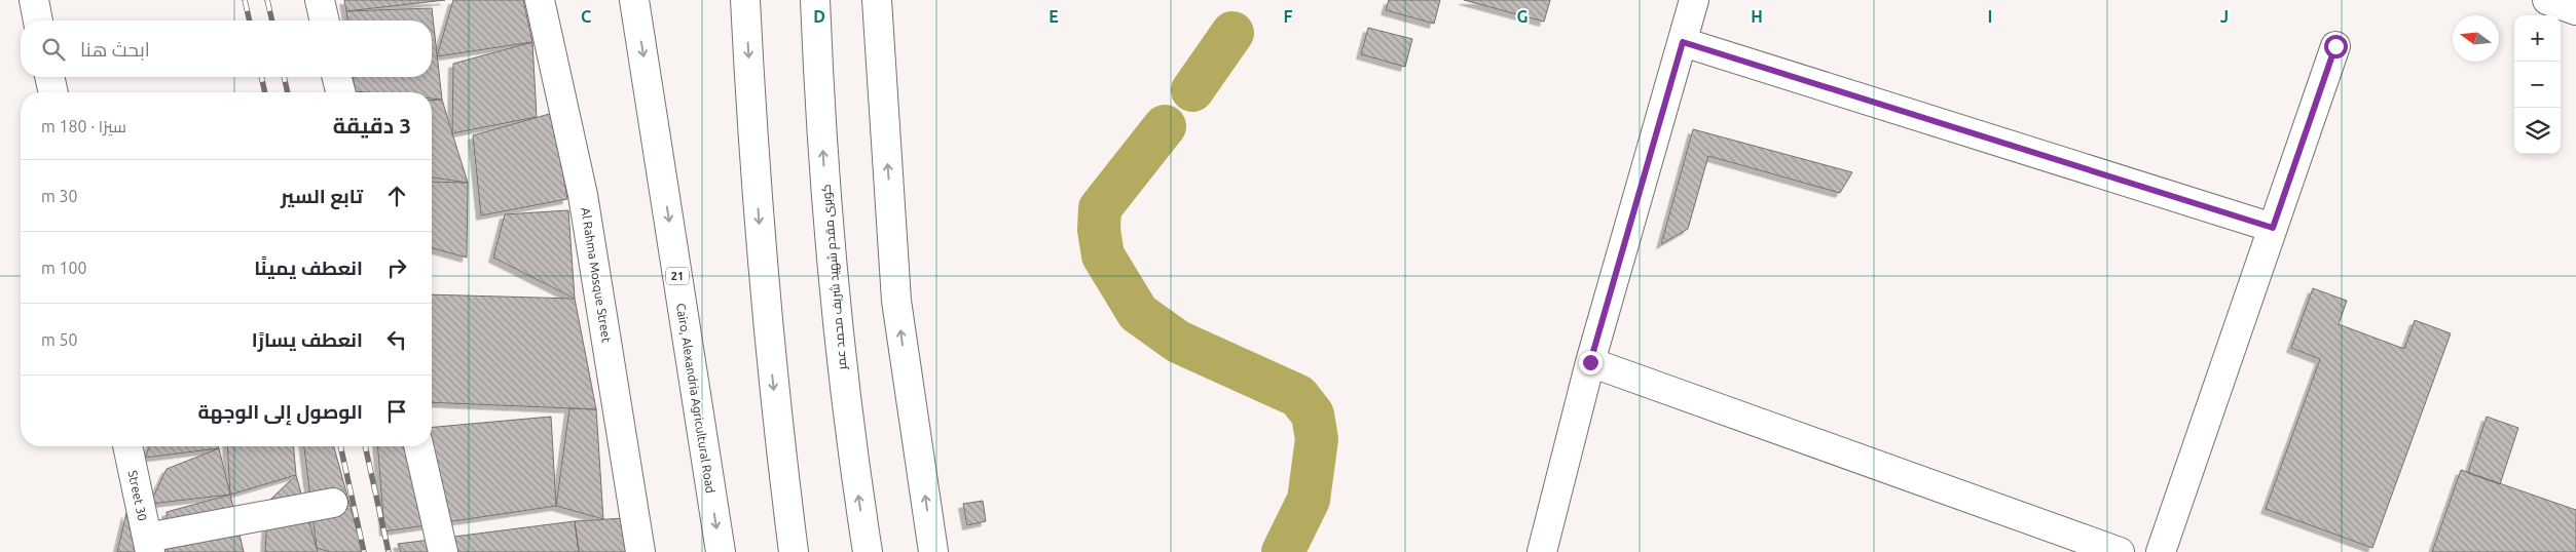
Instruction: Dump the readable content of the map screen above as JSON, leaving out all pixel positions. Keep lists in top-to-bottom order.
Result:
{
  "streets": {
    "main road": [
      "Al Rahma Mosque Street",
      "21",
      "كوبرى مقدم شهيد شريف محمد عمر",
      "Cairo, Alexandria Agricultural Road",
      "Street 30"
    ]
  },
  "north": "left",
  "page": {
    "map_buttons": ["+", "−"],
    "search": "ابحث هنا",
    "heading": ["3 دقيقة", "سيرًا · 180 m"],
    "list": [
      ["تابع السير", "30 m"],
      ["انعطف يمينًا", "100 m"],
      ["انعطف يسارًا", "50 m"],
      "الوصول إلى الوجهة"
    ]
  },
  "grid": {
    "columns": [
      "C",
      "D",
      "E",
      "F",
      "G",
      "H",
      "I",
      "J"
    ]
  }
}
